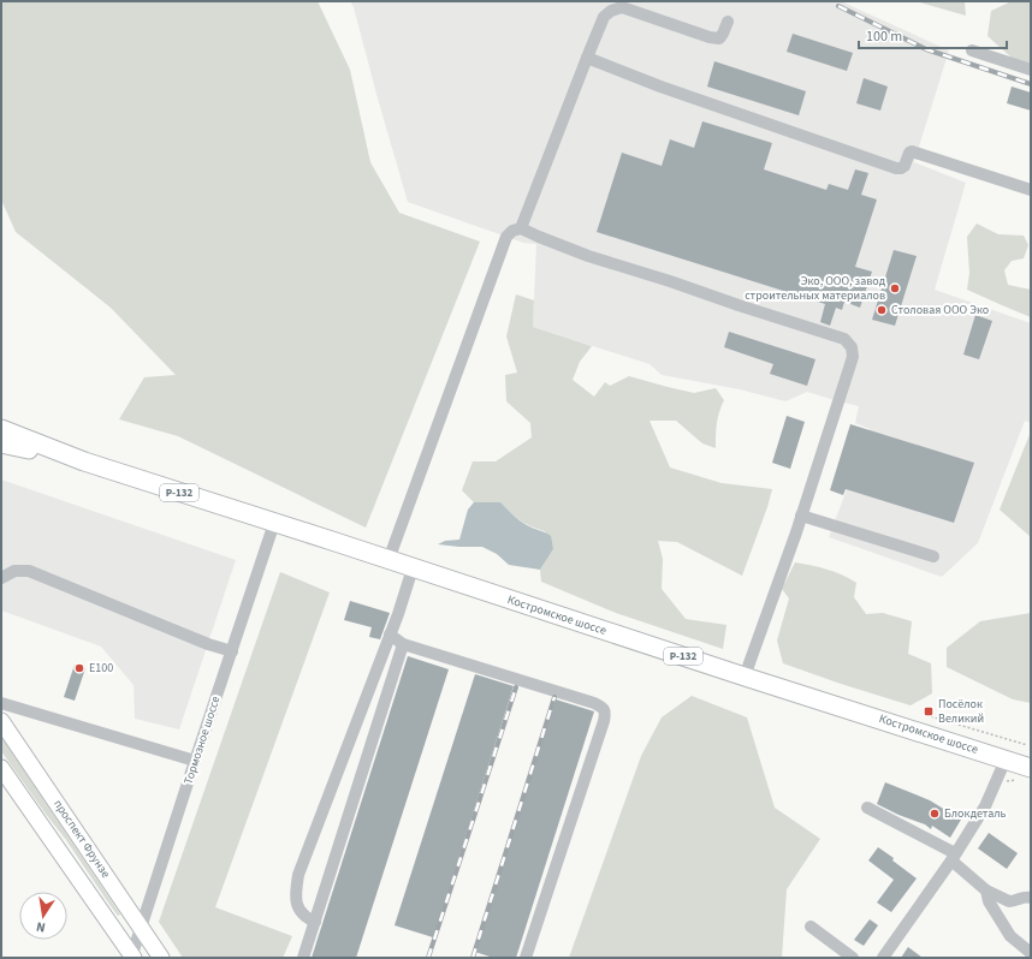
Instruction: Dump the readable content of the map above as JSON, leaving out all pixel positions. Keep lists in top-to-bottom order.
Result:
{
  "streets": {
    "highway": ["Р-132", "Костромское шоссе"],
    "main road": ["проспект Фрунзе"],
    "street": ["Тормозное шоссе"]
  },
  "crossings": [
    ["Р-132", "Костромское шоссе"],
    ["Костромское шоссе", "Тормозное шоссе"],
    ["Тормозное шоссе", "проспект Фрунзе"]
  ],
  "places": {
    "other": [
      "Эко, ООО, завод строительных материалов",
      "Столовая ООО Эко",
      "E100",
      "Блокдеталь"
    ],
    "transit": ["Посёлок Великий"]
  },
  "scale_bar": "100 m",
  "north": "bottom"
}
